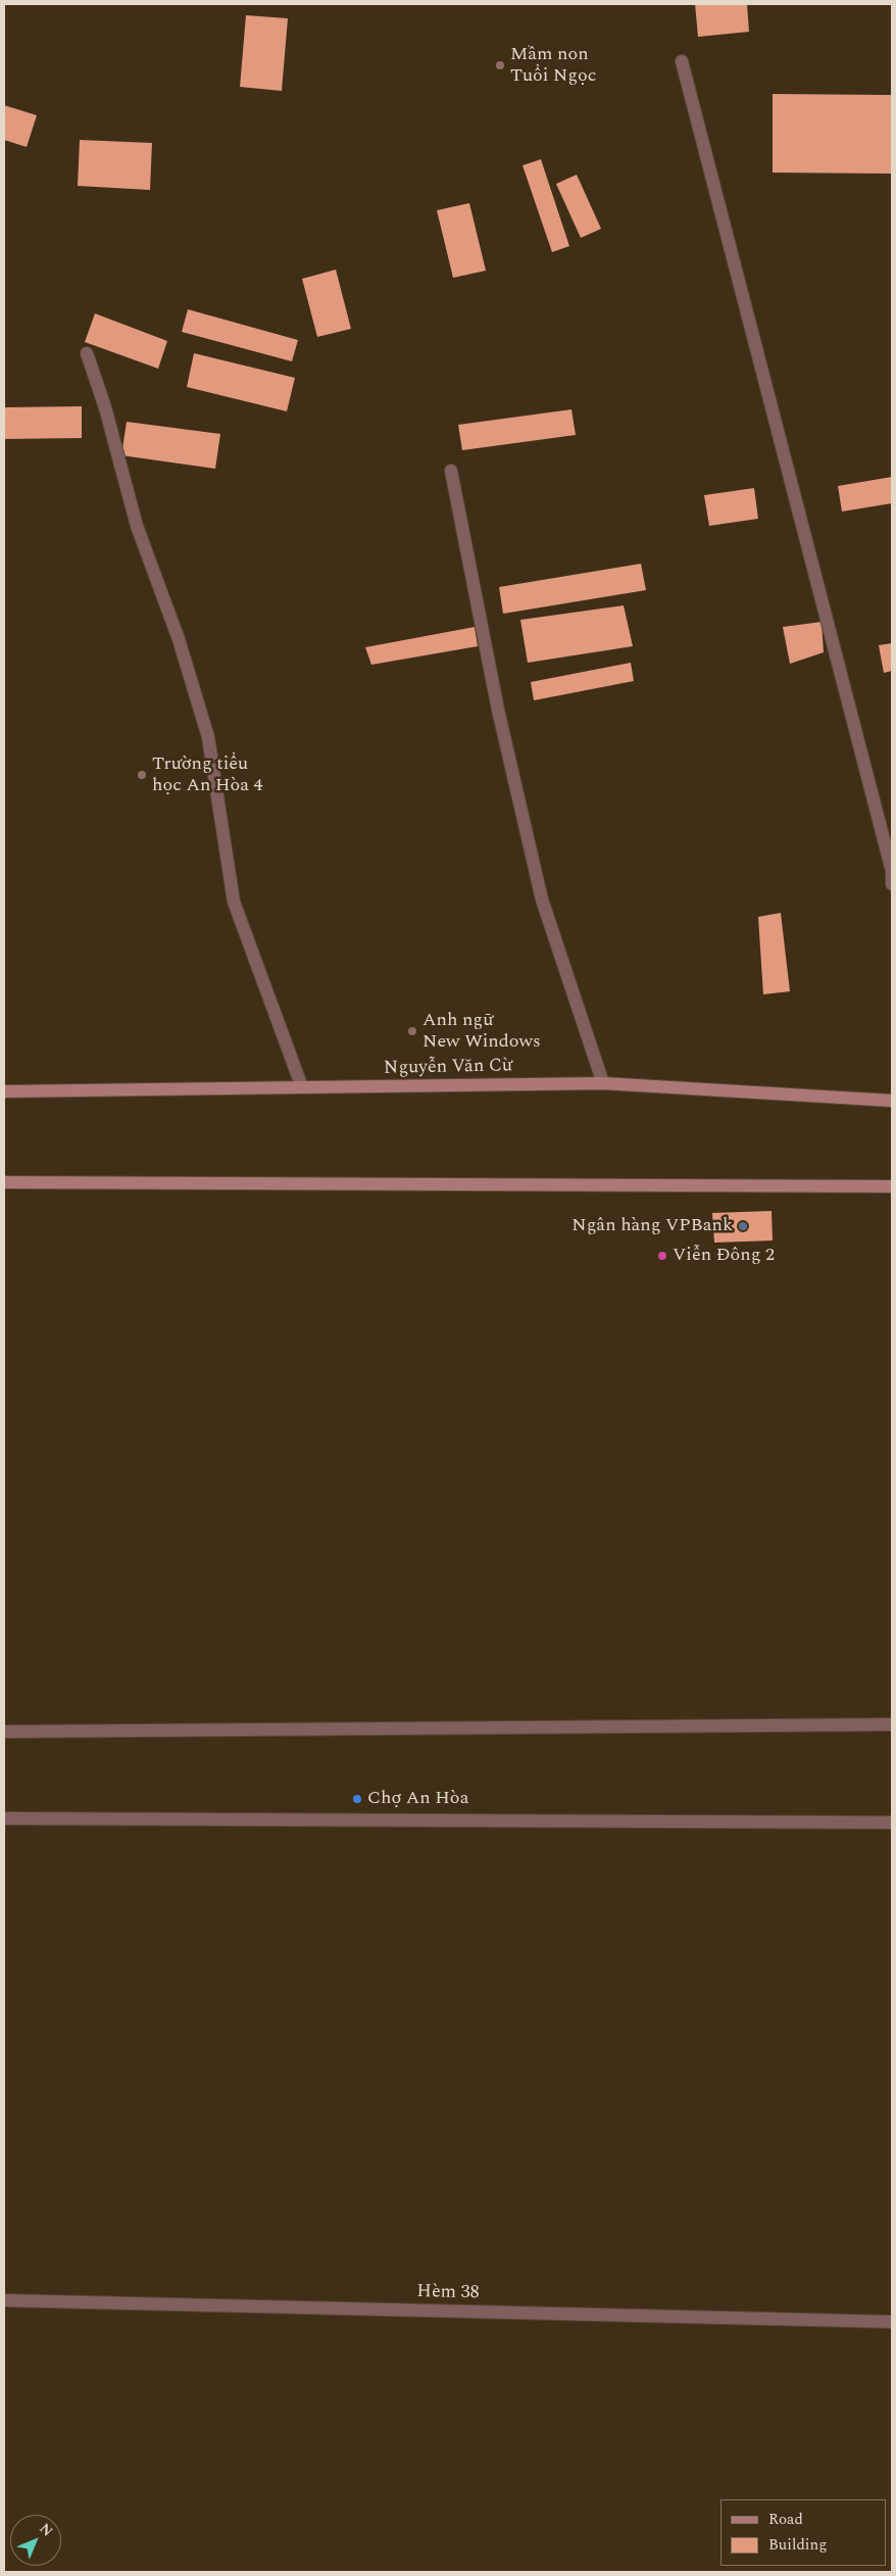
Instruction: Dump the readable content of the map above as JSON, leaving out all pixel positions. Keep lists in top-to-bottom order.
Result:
{
  "streets": {
    "main road": ["Nguyễn Văn Cừ"],
    "street": ["Hèm 38"]
  },
  "places": [
    "Mầm non Tuổi Ngọc",
    "Trường tiểu học An Hòa 4",
    "Anh ngữ New Windows",
    "Ngân hàng VPBank",
    "Viễn Đông 2",
    "Chợ An Hòa"
  ],
  "legend": ["Road", "Building"],
  "north": "top right"
}
